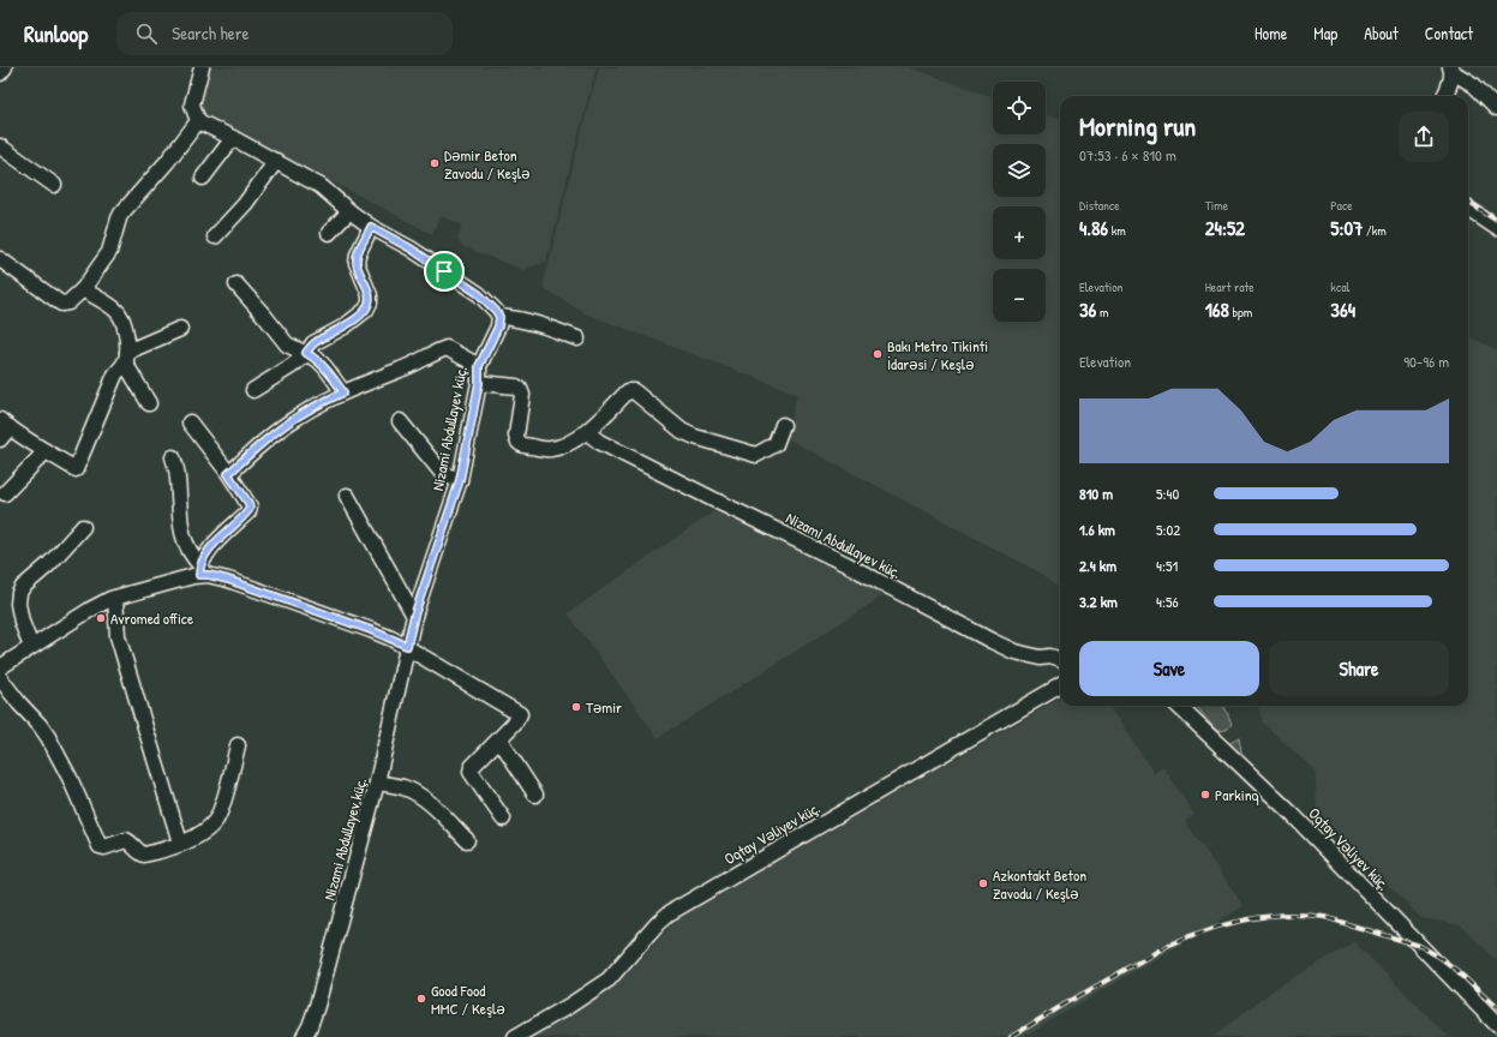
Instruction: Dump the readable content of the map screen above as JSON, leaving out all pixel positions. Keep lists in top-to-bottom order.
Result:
{
  "streets": {
    "street": ["Nizami Abdullayev küç.", "Oqtay Vəliyev küç."]
  },
  "places": [
    "Dəmir Beton Zavodu / Keşlə",
    "Bakı Metro Tikinti İdarəsi / Keşlə",
    "Avromed office",
    "Təmir",
    "Parkinq",
    "Azkontakt Beton Zavodu / Keşlə",
    "Good Food MMC / Keşlə"
  ],
  "page": {
    "header": "Runloop",
    "search": "Search here",
    "nav": [
      "Home",
      "Map",
      "About",
      "Contact"
    ],
    "map_buttons": ["+", "−"],
    "heading": ["Morning run", "07:53 · 6 × 810 m"],
    "stats": [
      ["Distance", "4.86 km"],
      ["Time", "24:52"],
      ["Pace", "5:07 /km"],
      ["Elevation", "36 m"],
      ["Heart rate", "168 bpm"],
      ["kcal", "364"]
    ],
    "chart": ["Elevation", "90–96 m"],
    "list": [
      {
        "name": "810 m",
        "note": "5:40"
      },
      {
        "name": "1.6 km",
        "note": "5:02"
      },
      {
        "name": "2.4 km",
        "note": "4:51"
      },
      {
        "name": "3.2 km",
        "note": "4:56"
      }
    ],
    "buttons": ["Save", "Share"]
  }
}
